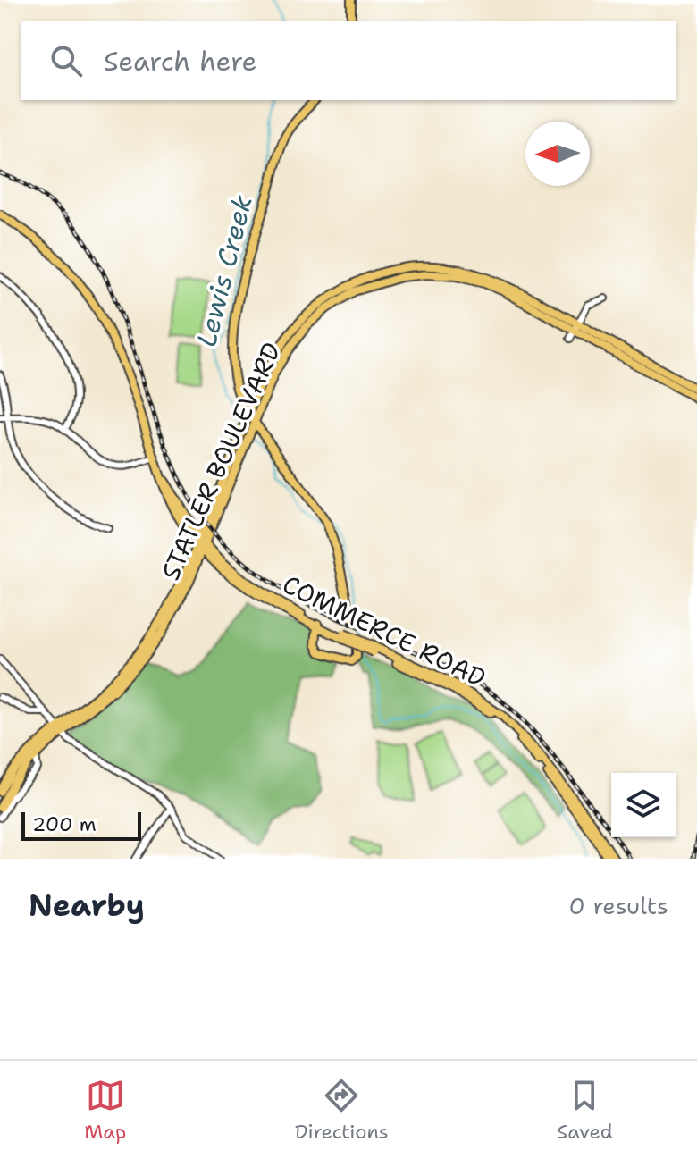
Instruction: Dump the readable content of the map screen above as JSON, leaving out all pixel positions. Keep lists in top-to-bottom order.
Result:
{
  "streets": {
    "main road": ["STATLER BOULEVARD", "COMMERCE ROAD"]
  },
  "crossings": [
    ["STATLER BOULEVARD", "COMMERCE ROAD"]
  ],
  "water": ["Lewis Creek"],
  "scale_bar": "200 m",
  "north": "left",
  "page": {
    "search": "Search here",
    "scale": "200 m",
    "heading": ["Nearby", "0 results"],
    "nav": ["Map", "Directions", "Saved"]
  }
}
